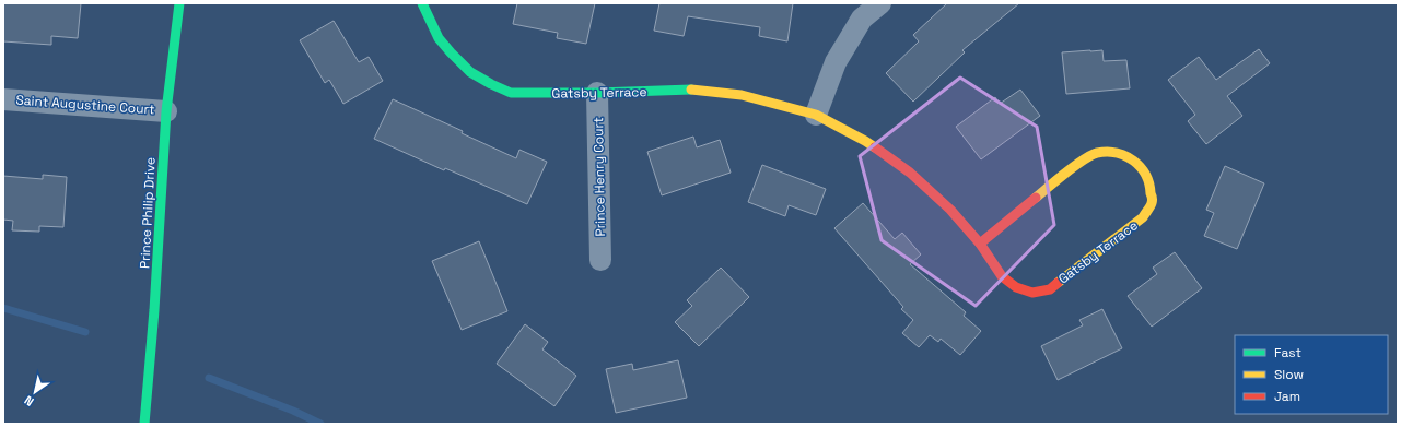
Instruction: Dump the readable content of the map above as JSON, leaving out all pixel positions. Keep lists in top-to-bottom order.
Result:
{
  "streets": {
    "street": [
      "Gatsby Terrace",
      "Saint Augustine Court",
      "Prince Henry Court",
      "Prince Philip Drive"
    ]
  },
  "crossings": [
    ["Gatsby Terrace", "Prince Henry Court"],
    ["Saint Augustine Court", "Prince Philip Drive"]
  ],
  "legend": ["Fast", "Slow", "Jam"],
  "north": "bottom left"
}
